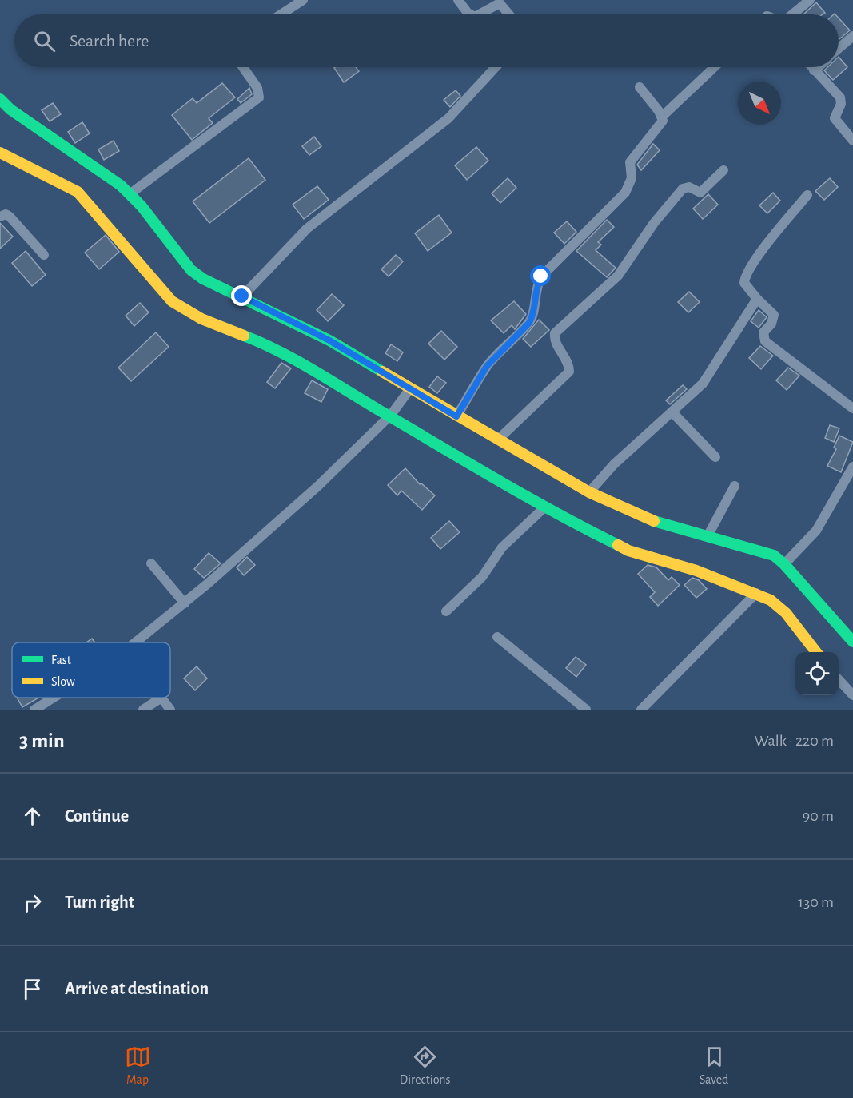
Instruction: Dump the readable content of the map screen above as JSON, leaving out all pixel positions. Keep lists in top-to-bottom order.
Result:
{
  "legend": ["Fast", "Slow"],
  "north": "bottom right",
  "page": {
    "search": "Search here",
    "heading": ["3 min", "Walk · 220 m"],
    "list": [
      ["Continue", "90 m"],
      ["Turn right", "130 m"],
      "Arrive at destination"
    ],
    "nav": ["Map", "Directions", "Saved"]
  }
}
